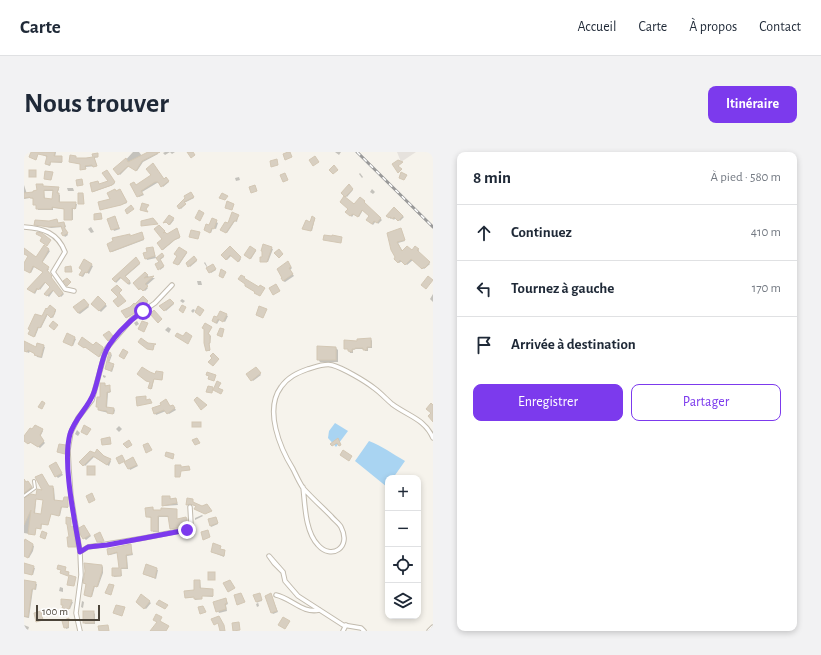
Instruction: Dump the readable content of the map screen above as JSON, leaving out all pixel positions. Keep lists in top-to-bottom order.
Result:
{
  "scale_bar": "100 m",
  "page": {
    "header": "Carte",
    "nav": [
      "Accueil",
      "Carte",
      "À propos",
      "Contact"
    ],
    "buttons": [
      "Itinéraire",
      ["Enregistrer", "Partager"]
    ],
    "title": "Nous trouver",
    "heading": ["8 min", "À pied · 580 m"],
    "list": [
      ["Continuez", "410 m"],
      ["Tournez à gauche", "170 m"],
      "Arrivée à destination"
    ],
    "map_buttons": ["+", "−"],
    "scale": "100 m"
  }
}
